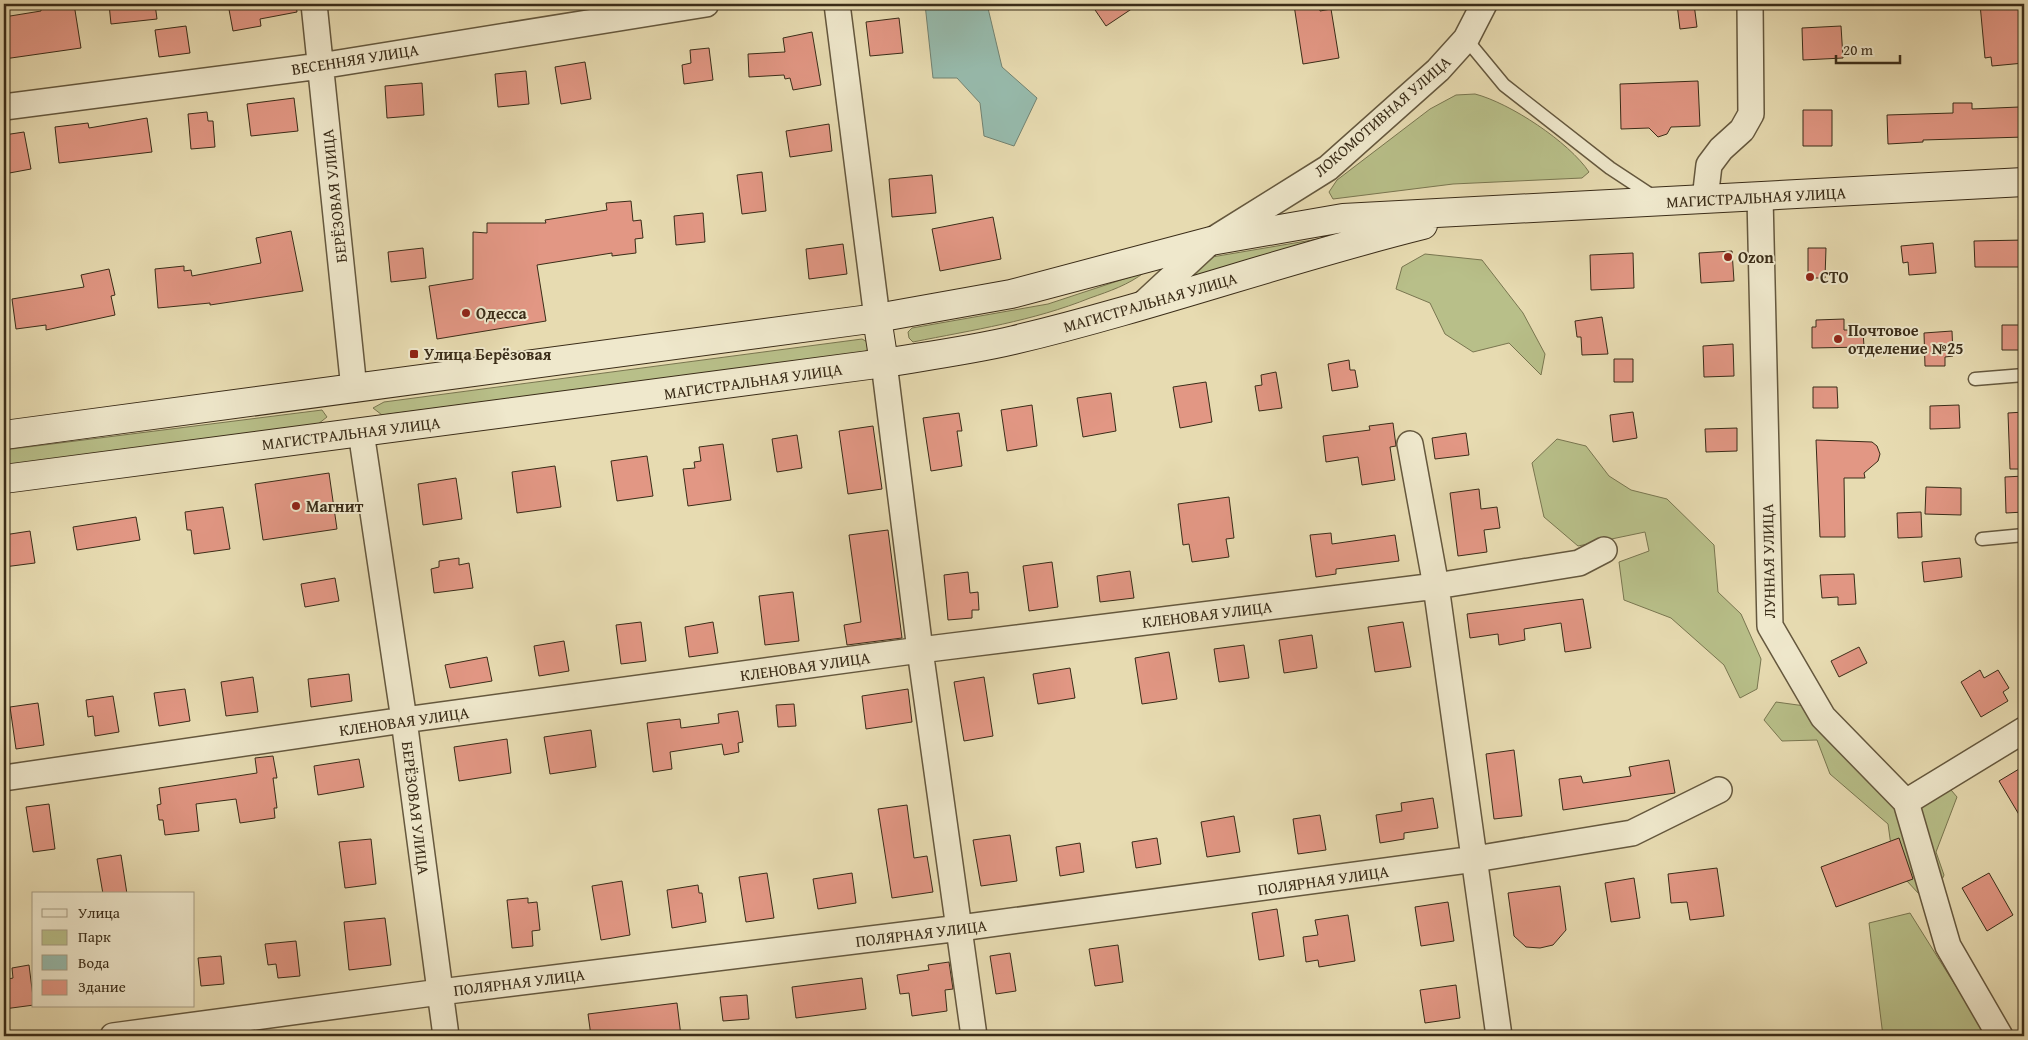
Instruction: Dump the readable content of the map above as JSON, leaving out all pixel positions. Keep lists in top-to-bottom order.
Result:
{
  "streets": {
    "main road": ["МАГИСТРАЛЬНАЯ УЛИЦА"],
    "street": [
      "ВЕСЕННЯЯ УЛИЦА",
      "ЛОКОМОТИВНАЯ УЛИЦА",
      "БЕРЁЗОВАЯ УЛИЦА",
      "ЛУННАЯ УЛИЦА",
      "КЛЕНОВАЯ УЛИЦА",
      "ПОЛЯРНАЯ УЛИЦА"
    ]
  },
  "crossings": [
    ["ВЕСЕННЯЯ УЛИЦА", "БЕРЁЗОВАЯ УЛИЦА"],
    ["ЛОКОМОТИВНАЯ УЛИЦА", "МАГИСТРАЛЬНАЯ УЛИЦА"],
    ["БЕРЁЗОВАЯ УЛИЦА", "МАГИСТРАЛЬНАЯ УЛИЦА"],
    ["БЕРЁЗОВАЯ УЛИЦА", "КЛЕНОВАЯ УЛИЦА"],
    ["БЕРЁЗОВАЯ УЛИЦА", "ПОЛЯРНАЯ УЛИЦА"],
    ["МАГИСТРАЛЬНАЯ УЛИЦА", "ЛУННАЯ УЛИЦА"]
  ],
  "places": {
    "other": [
      "Ozon",
      "СТО",
      "Одесса",
      "Почтовое отделение №25",
      "Магнит"
    ],
    "transit": ["Улица Берёзовая"]
  },
  "legend": [
    "Улица",
    "Парк",
    "Вода",
    "Здание"
  ],
  "scale_bar": "20 m"
}
